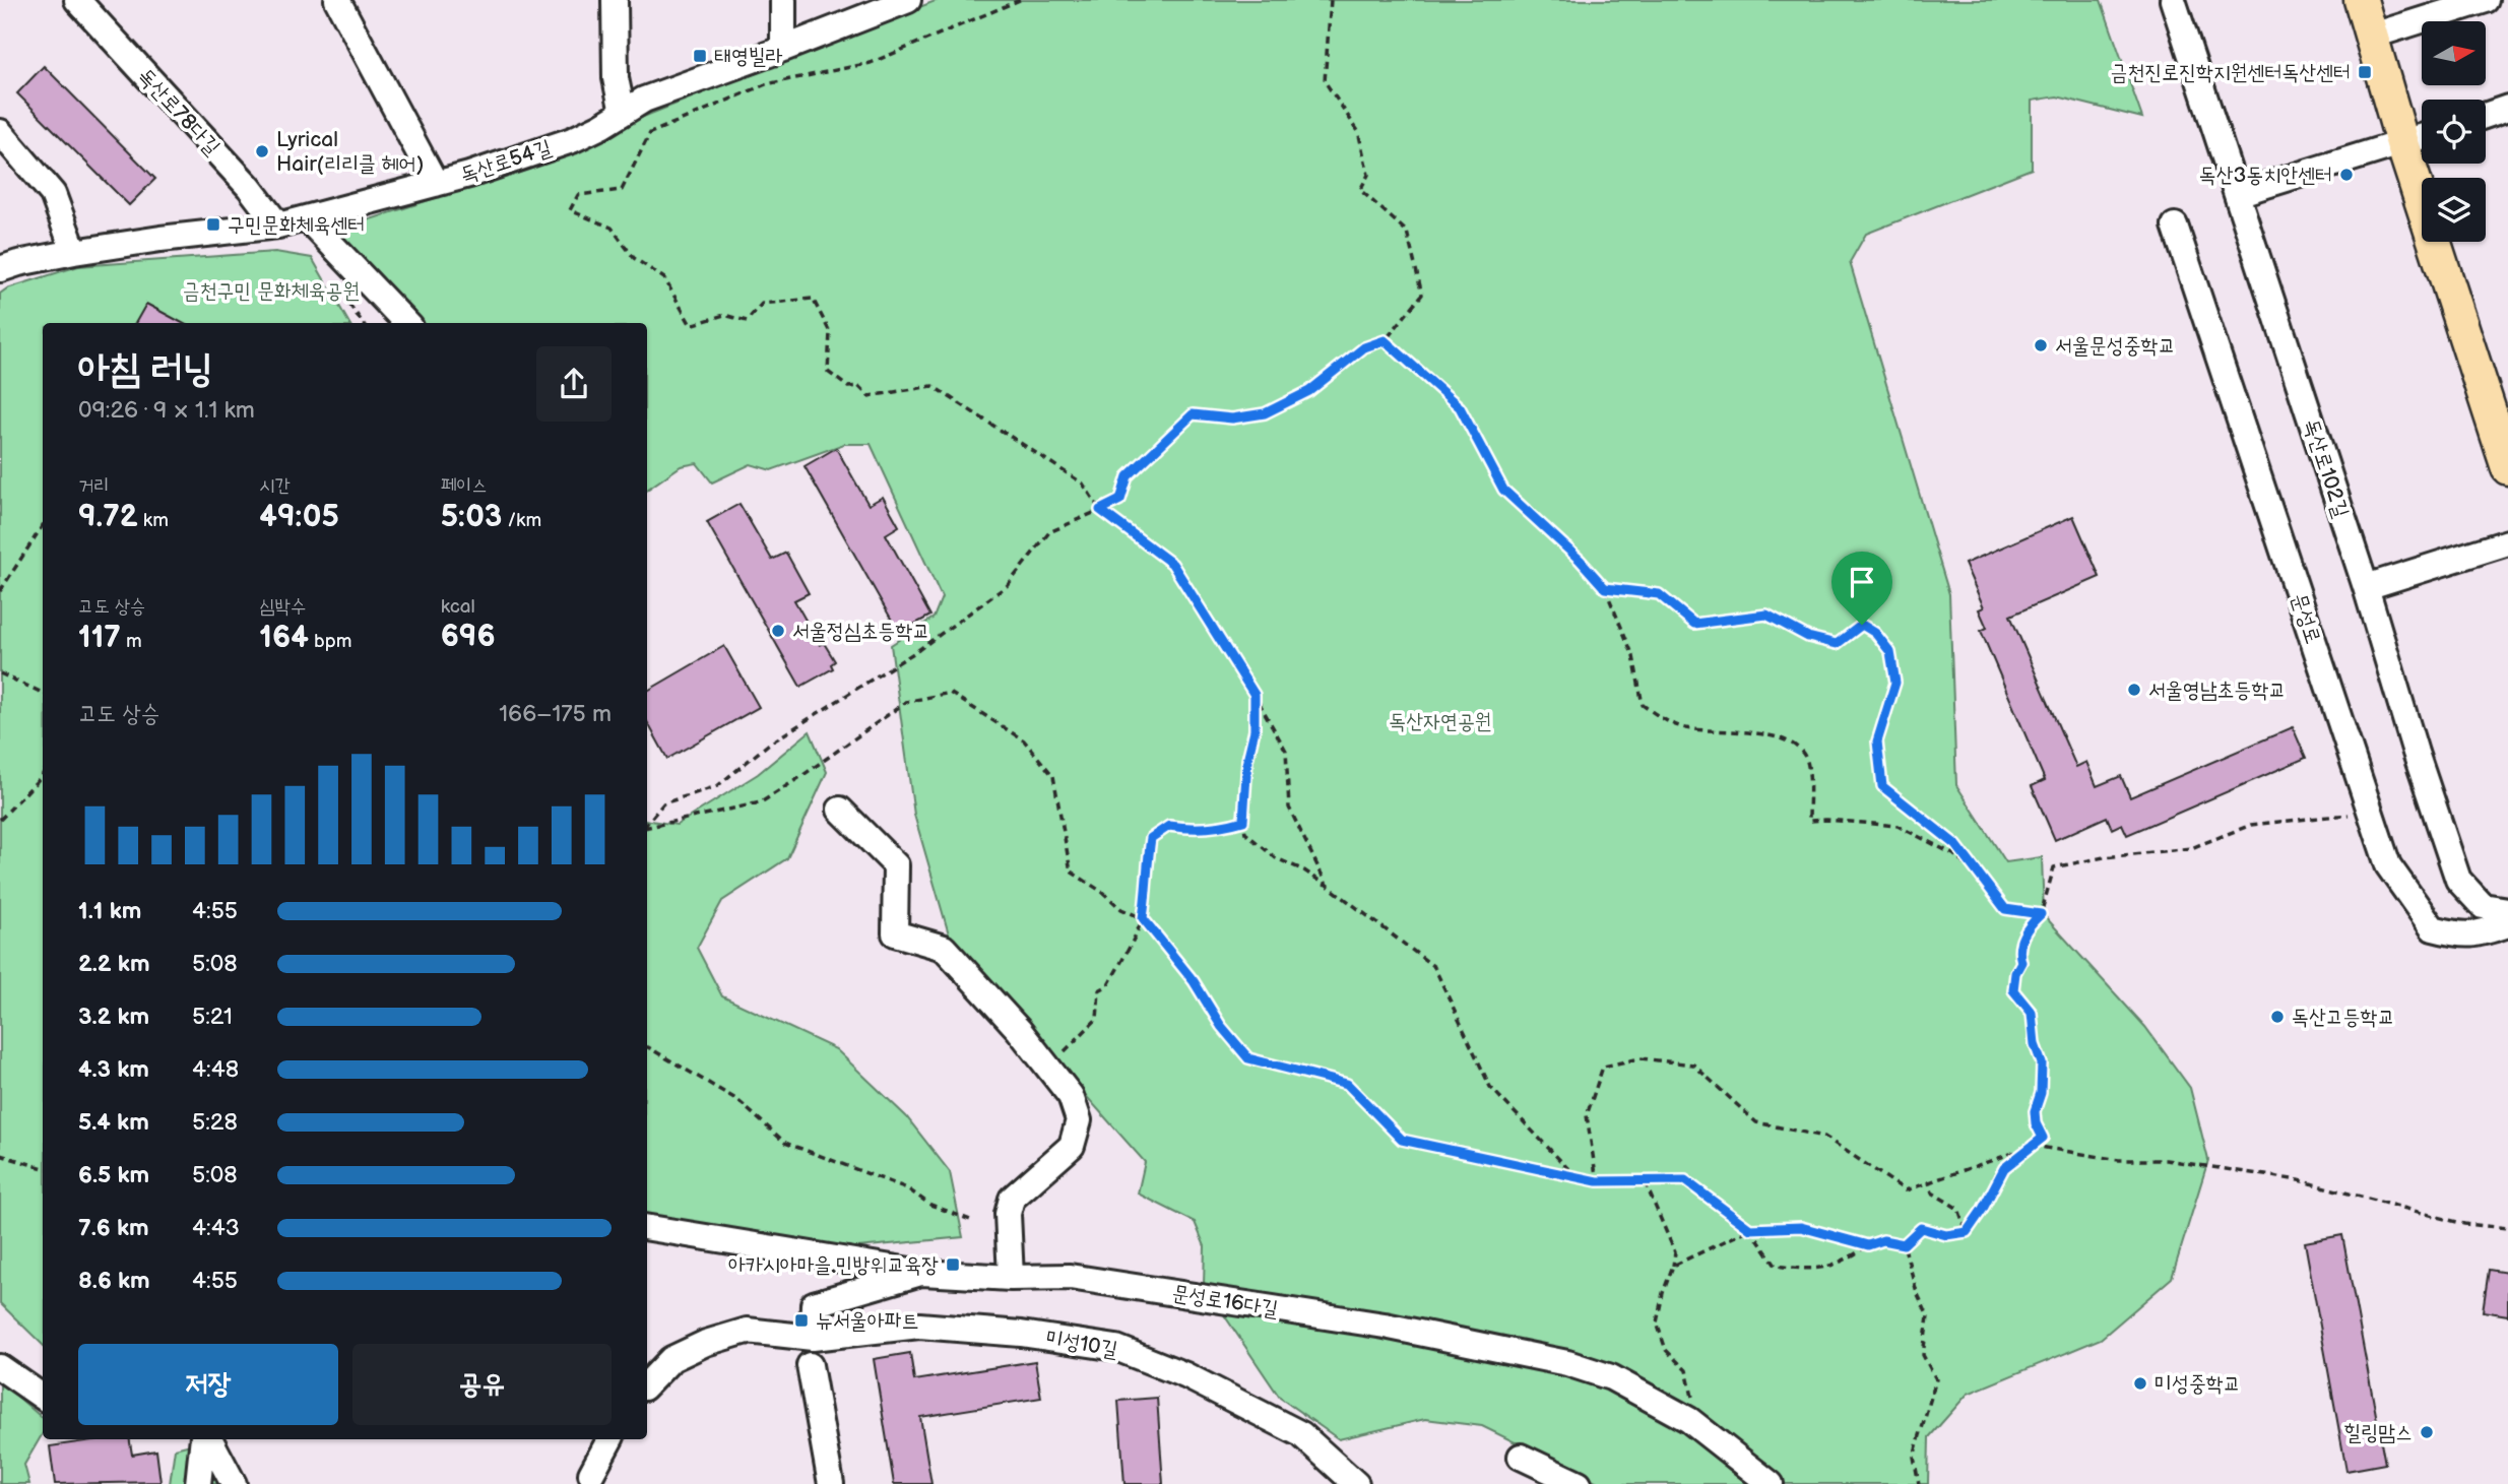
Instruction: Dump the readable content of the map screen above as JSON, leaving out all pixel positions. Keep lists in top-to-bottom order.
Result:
{
  "streets": {
    "street": [
      "독산로78다길",
      "독산로54길",
      "독산로102길",
      "문성로",
      "문성로16다길",
      "미성10길"
    ]
  },
  "crossings": [
    ["독산로78다길", "독산로54길"]
  ],
  "parks": ["금천구민 문화체육공원", "독산자연공원"],
  "places": {
    "transit": [
      "태영빌라",
      "금천진로진학지원센터독산센터",
      "구민문화체육센터",
      "아카시아마을.민방위교육장",
      "뉴서울아파트"
    ],
    "other": [
      "Lyrical Hair(리리클 헤어)",
      "독산3동치안센터",
      "서울문성중학교",
      "서울정심초등학교",
      "서울영남초등학교",
      "독산고등학교",
      "미성중학교",
      "힐링맘스"
    ]
  },
  "north": "right",
  "page": {
    "heading": ["아침 러닝", "09:26 · 9 × 1.1 km"],
    "stats": [
      ["거리", "9.72 km"],
      ["시간", "49:05"],
      ["페이스", "5:03 /km"],
      ["고도 상승", "117 m"],
      ["심박수", "164 bpm"],
      ["kcal", "696"]
    ],
    "chart": ["고도 상승", "166–175 m"],
    "list": [
      {
        "name": "1.1 km",
        "note": "4:55"
      },
      {
        "name": "2.2 km",
        "note": "5:08"
      },
      {
        "name": "3.2 km",
        "note": "5:21"
      },
      {
        "name": "4.3 km",
        "note": "4:48"
      },
      {
        "name": "5.4 km",
        "note": "5:28"
      },
      {
        "name": "6.5 km",
        "note": "5:08"
      },
      {
        "name": "7.6 km",
        "note": "4:43"
      },
      {
        "name": "8.6 km",
        "note": "4:55"
      }
    ],
    "buttons": ["저장", "공유"]
  }
}
